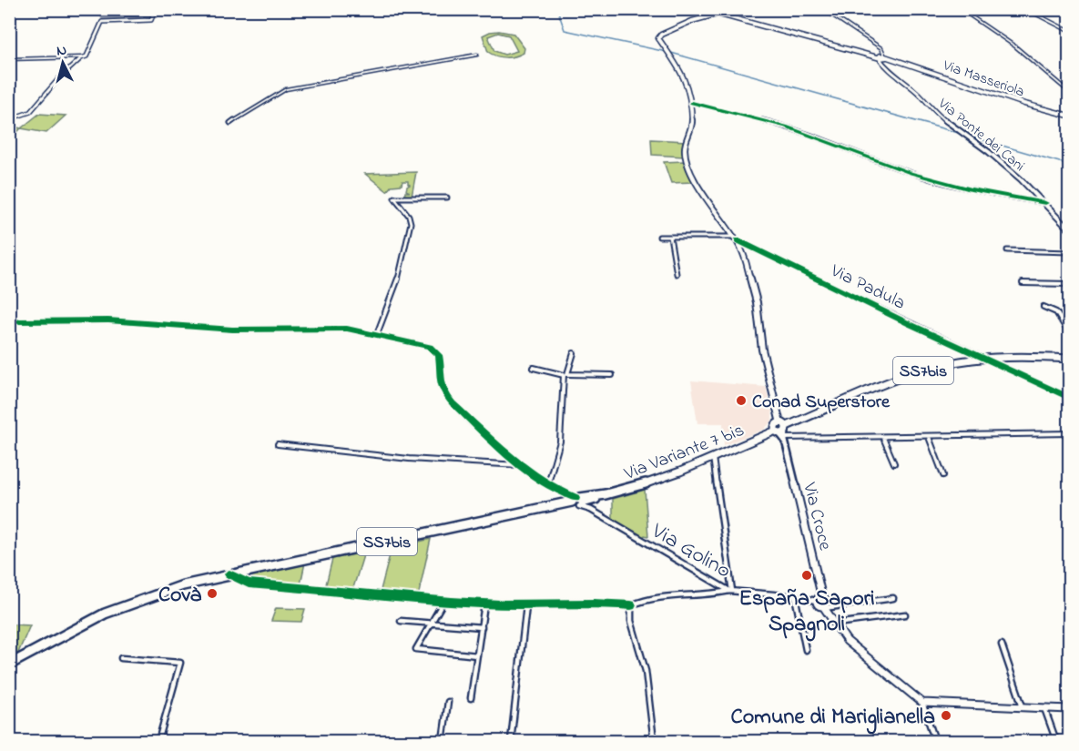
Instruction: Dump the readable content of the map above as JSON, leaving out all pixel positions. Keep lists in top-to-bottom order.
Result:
{
  "streets": {
    "main road": [
      "Via Masseriola",
      "Via Padula",
      "SS7bis",
      "Via Variante 7 bis"
    ],
    "street": ["Via Ponte dei Cani", "Via Croce", "Via Golino"]
  },
  "crossings": [
    ["Via Masseriola", "Via Ponte dei Cani"],
    ["Via Padula", "SS7bis"],
    ["Via Padula", "Via Croce"],
    ["SS7bis", "Via Variante 7 bis"],
    ["SS7bis", "Via Croce"],
    ["Via Variante 7 bis", "Via Croce"],
    ["Via Variante 7 bis", "Via Golino"],
    ["Via Croce", "Via Golino"]
  ],
  "places": [
    "Conad Superstore",
    "España Sapori Spagnoli",
    "Covà",
    "Comune di Mariglianella"
  ],
  "north": "top"
}
